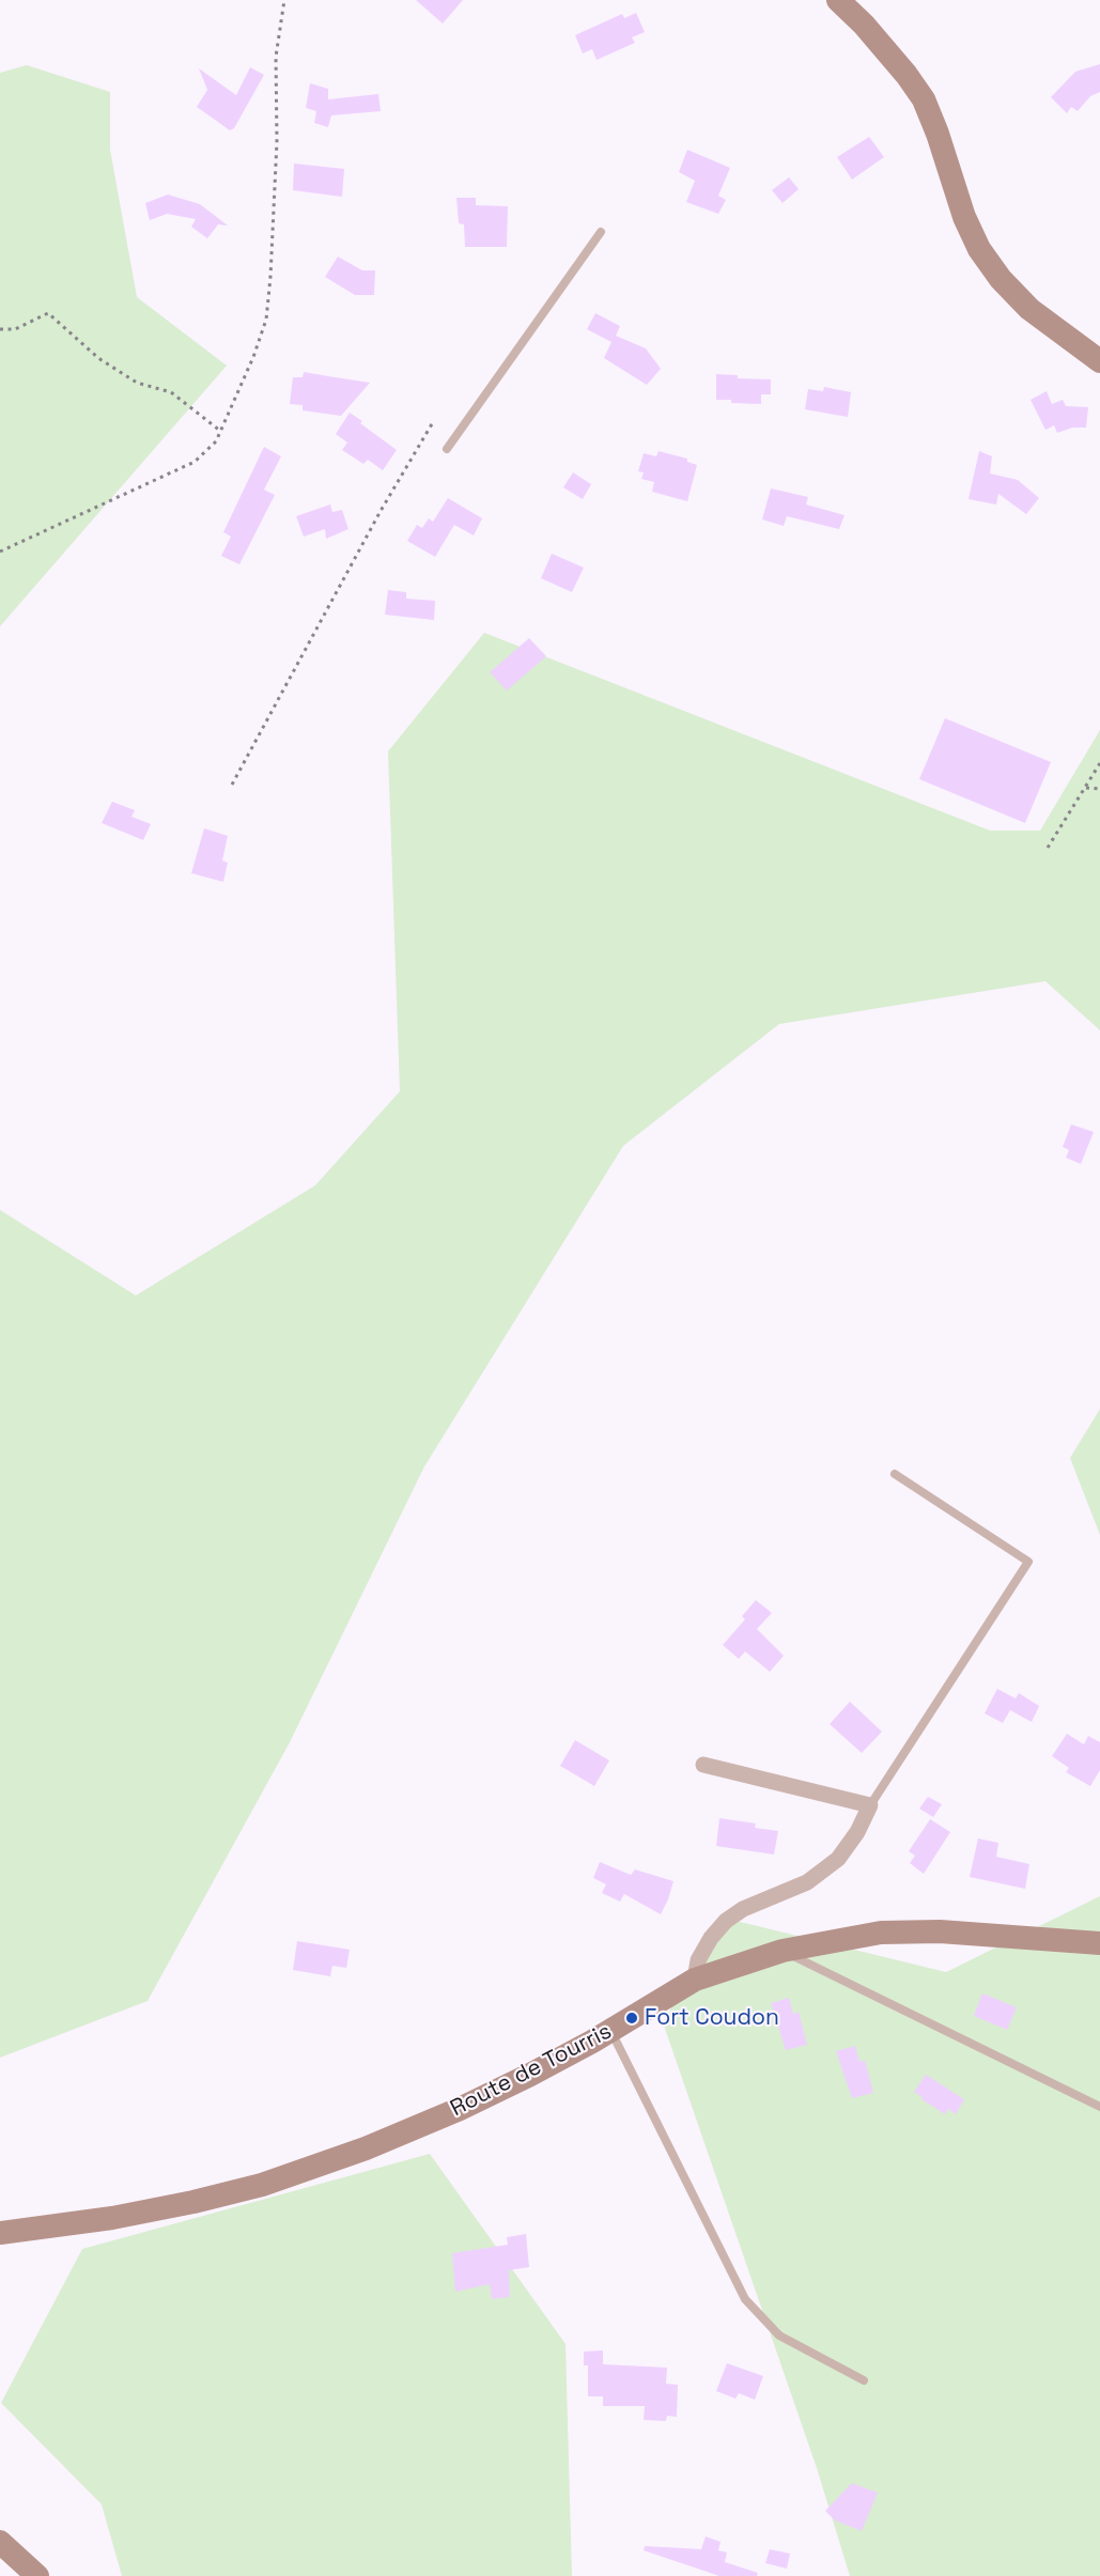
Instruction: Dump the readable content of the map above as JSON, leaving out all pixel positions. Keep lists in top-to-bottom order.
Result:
{
  "streets": {
    "street": ["Route de Tourris"]
  },
  "places": ["Fort Coudon"]
}
